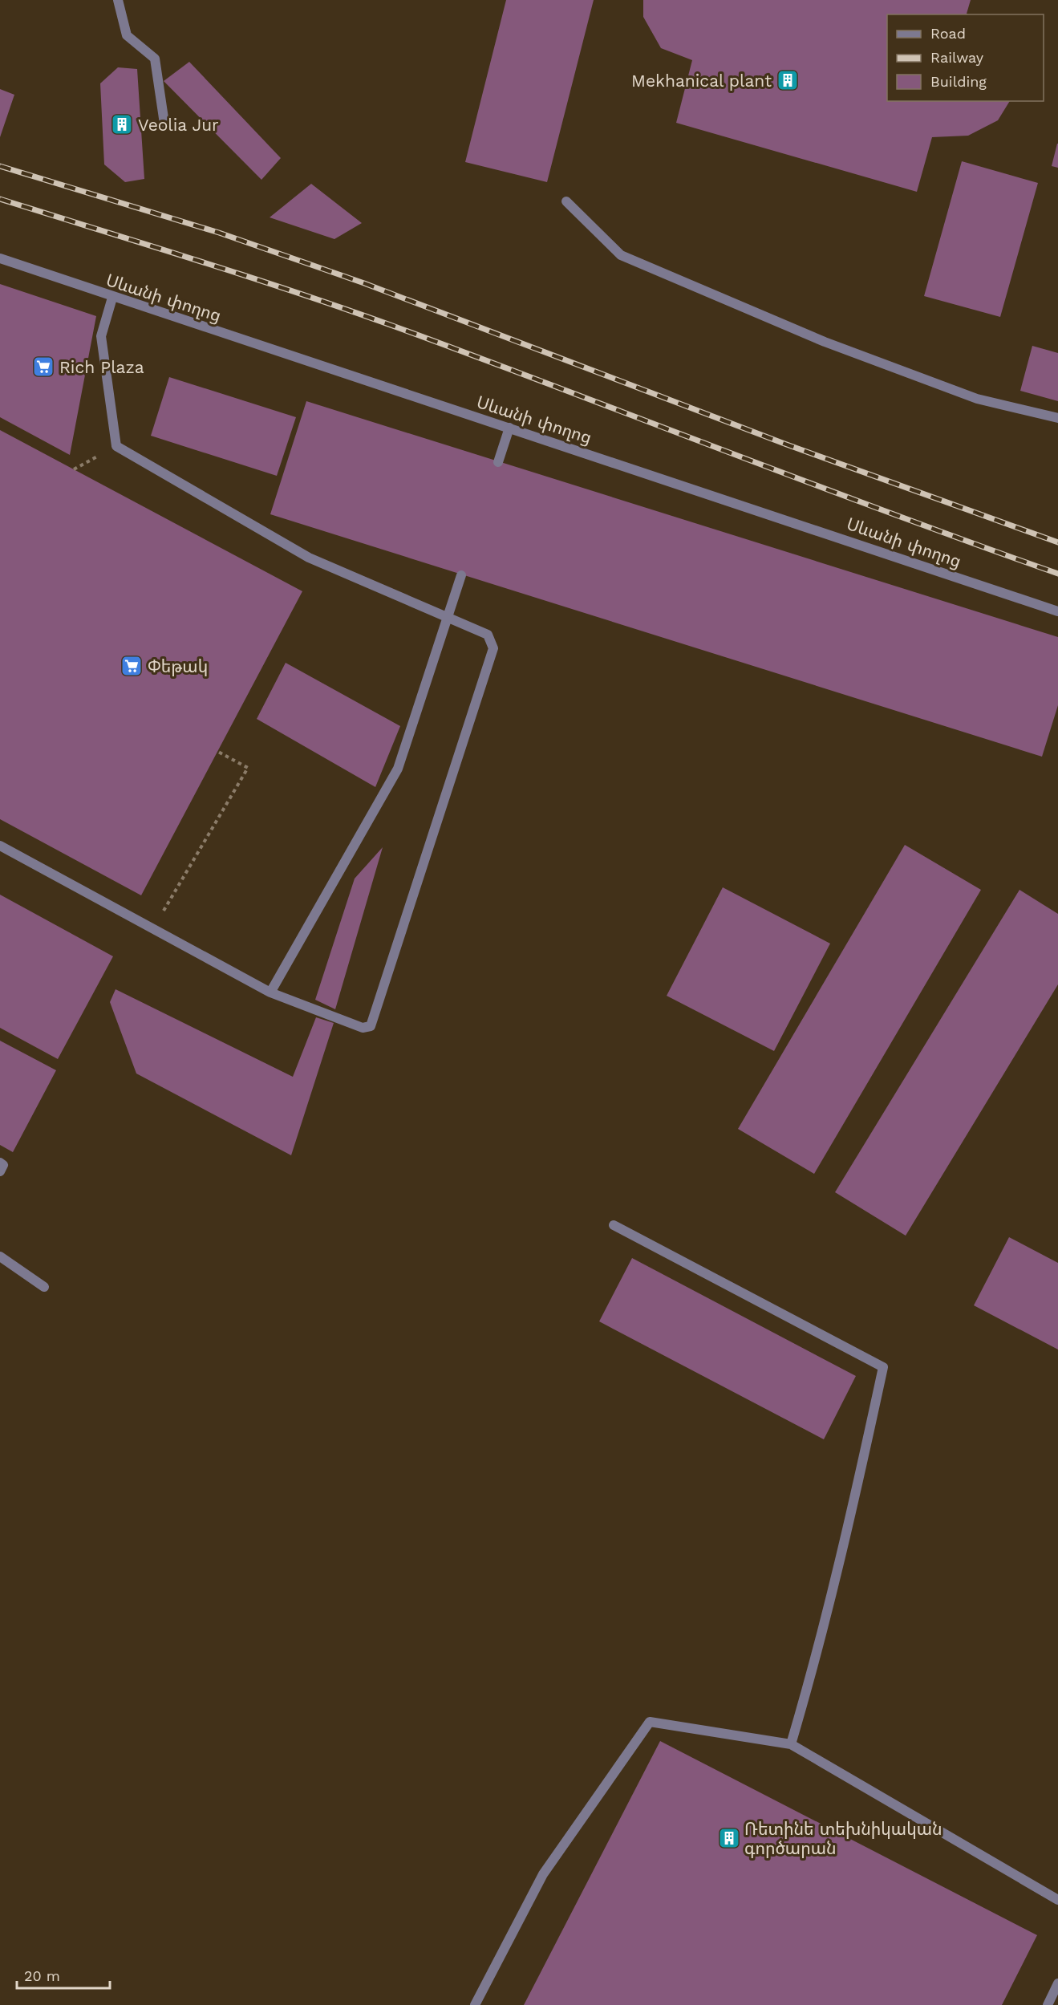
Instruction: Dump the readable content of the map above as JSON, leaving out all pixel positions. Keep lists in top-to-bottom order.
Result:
{
  "streets": {
    "street": ["Սևանի փողոց"]
  },
  "places": {
    "building": ["Mekhanical plant", "Veolia Jur", "Ռետինե տեխնիկական գործարան"],
    "supermarket": ["Rich Plaza", "Փեթակ"]
  },
  "legend": ["Road", "Railway", "Building"],
  "scale_bar": "20 m"
}
